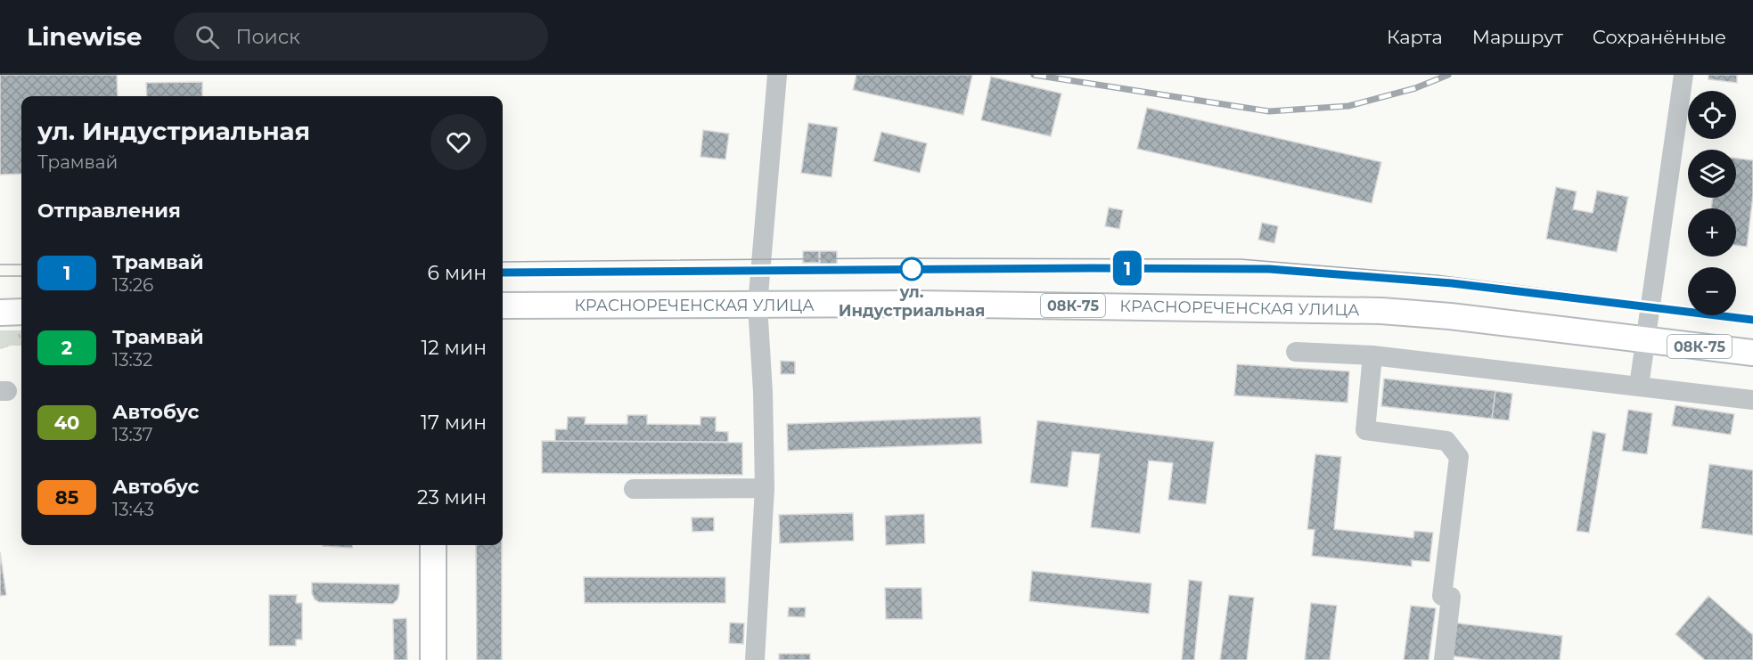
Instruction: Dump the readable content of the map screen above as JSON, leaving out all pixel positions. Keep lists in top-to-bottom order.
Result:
{
  "streets": {
    "main road": ["КРАСНОРЕЧЕНСКАЯ УЛИЦА", "08К-75"]
  },
  "places": ["ул. Индустриальная"],
  "lines": ["tram line 1"],
  "page": {
    "header": "Linewise",
    "search": "Поиск",
    "nav": ["Карта", "Маршрут", "Сохранённые"],
    "on_map": "1",
    "map_buttons": ["+", "−"],
    "heading": [
      ["ул. Индустриальная", "Трамвай"],
      "Отправления"
    ],
    "list": [
      {
        "mark": "1",
        "name": "Трамвай",
        "note": "13:26",
        "value": "6 мин"
      },
      {
        "mark": "2",
        "name": "Трамвай",
        "note": "13:32",
        "value": "12 мин"
      },
      {
        "mark": "40",
        "name": "Автобус",
        "note": "13:37",
        "value": "17 мин"
      },
      {
        "mark": "85",
        "name": "Автобус",
        "note": "13:43",
        "value": "23 мин"
      }
    ]
  }
}
